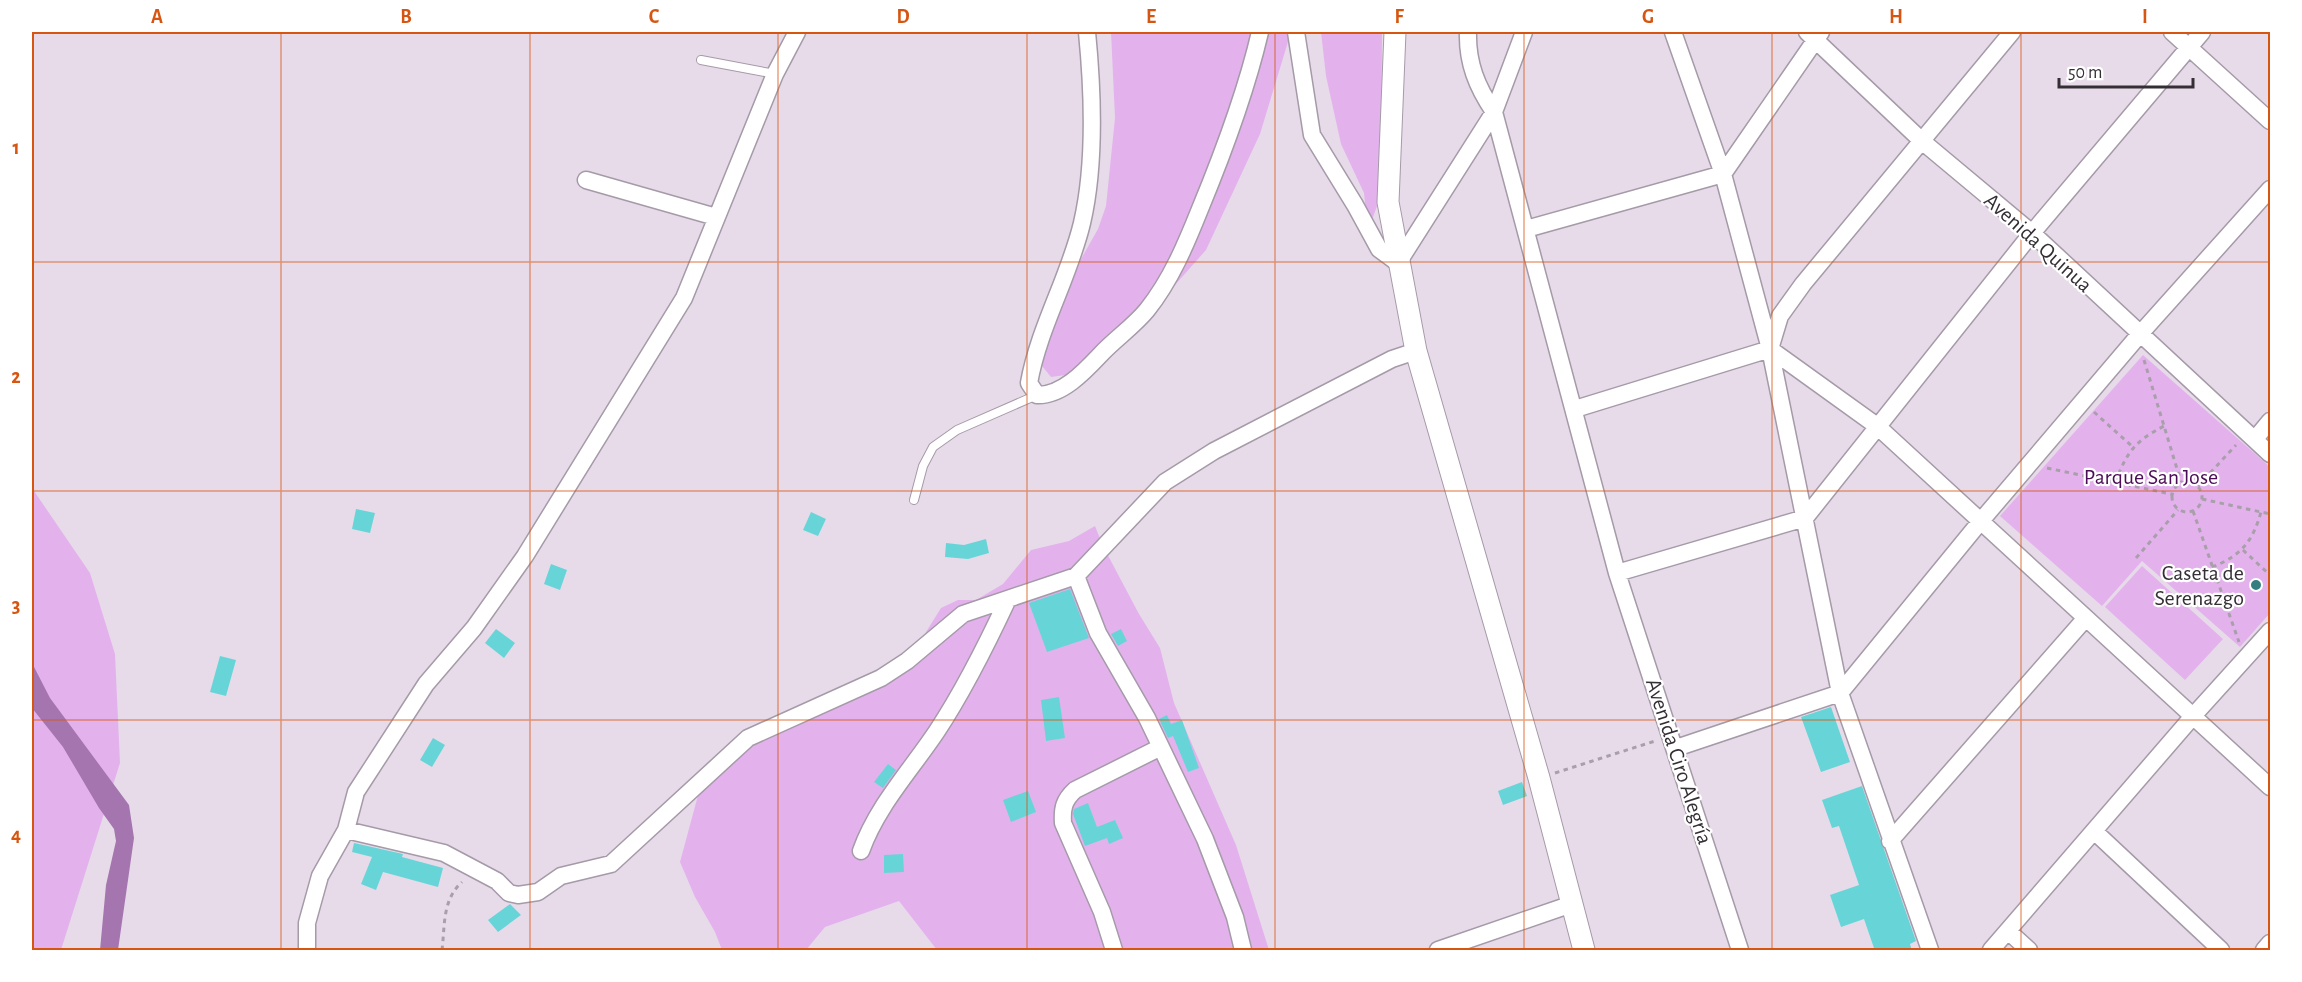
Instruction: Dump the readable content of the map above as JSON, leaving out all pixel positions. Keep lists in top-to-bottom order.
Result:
{
  "streets": {
    "street": ["Avenida Quinua", "Avenida Ciro Alegría"]
  },
  "parks": ["Parque San Jose"],
  "places": ["Caseta de Serenazgo"],
  "scale_bar": "50 m",
  "grid": {
    "columns": [
      "A",
      "B",
      "C",
      "D",
      "E",
      "F",
      "G",
      "H",
      "I"
    ],
    "rows": [
      "1",
      "2",
      "3",
      "4"
    ]
  }
}
